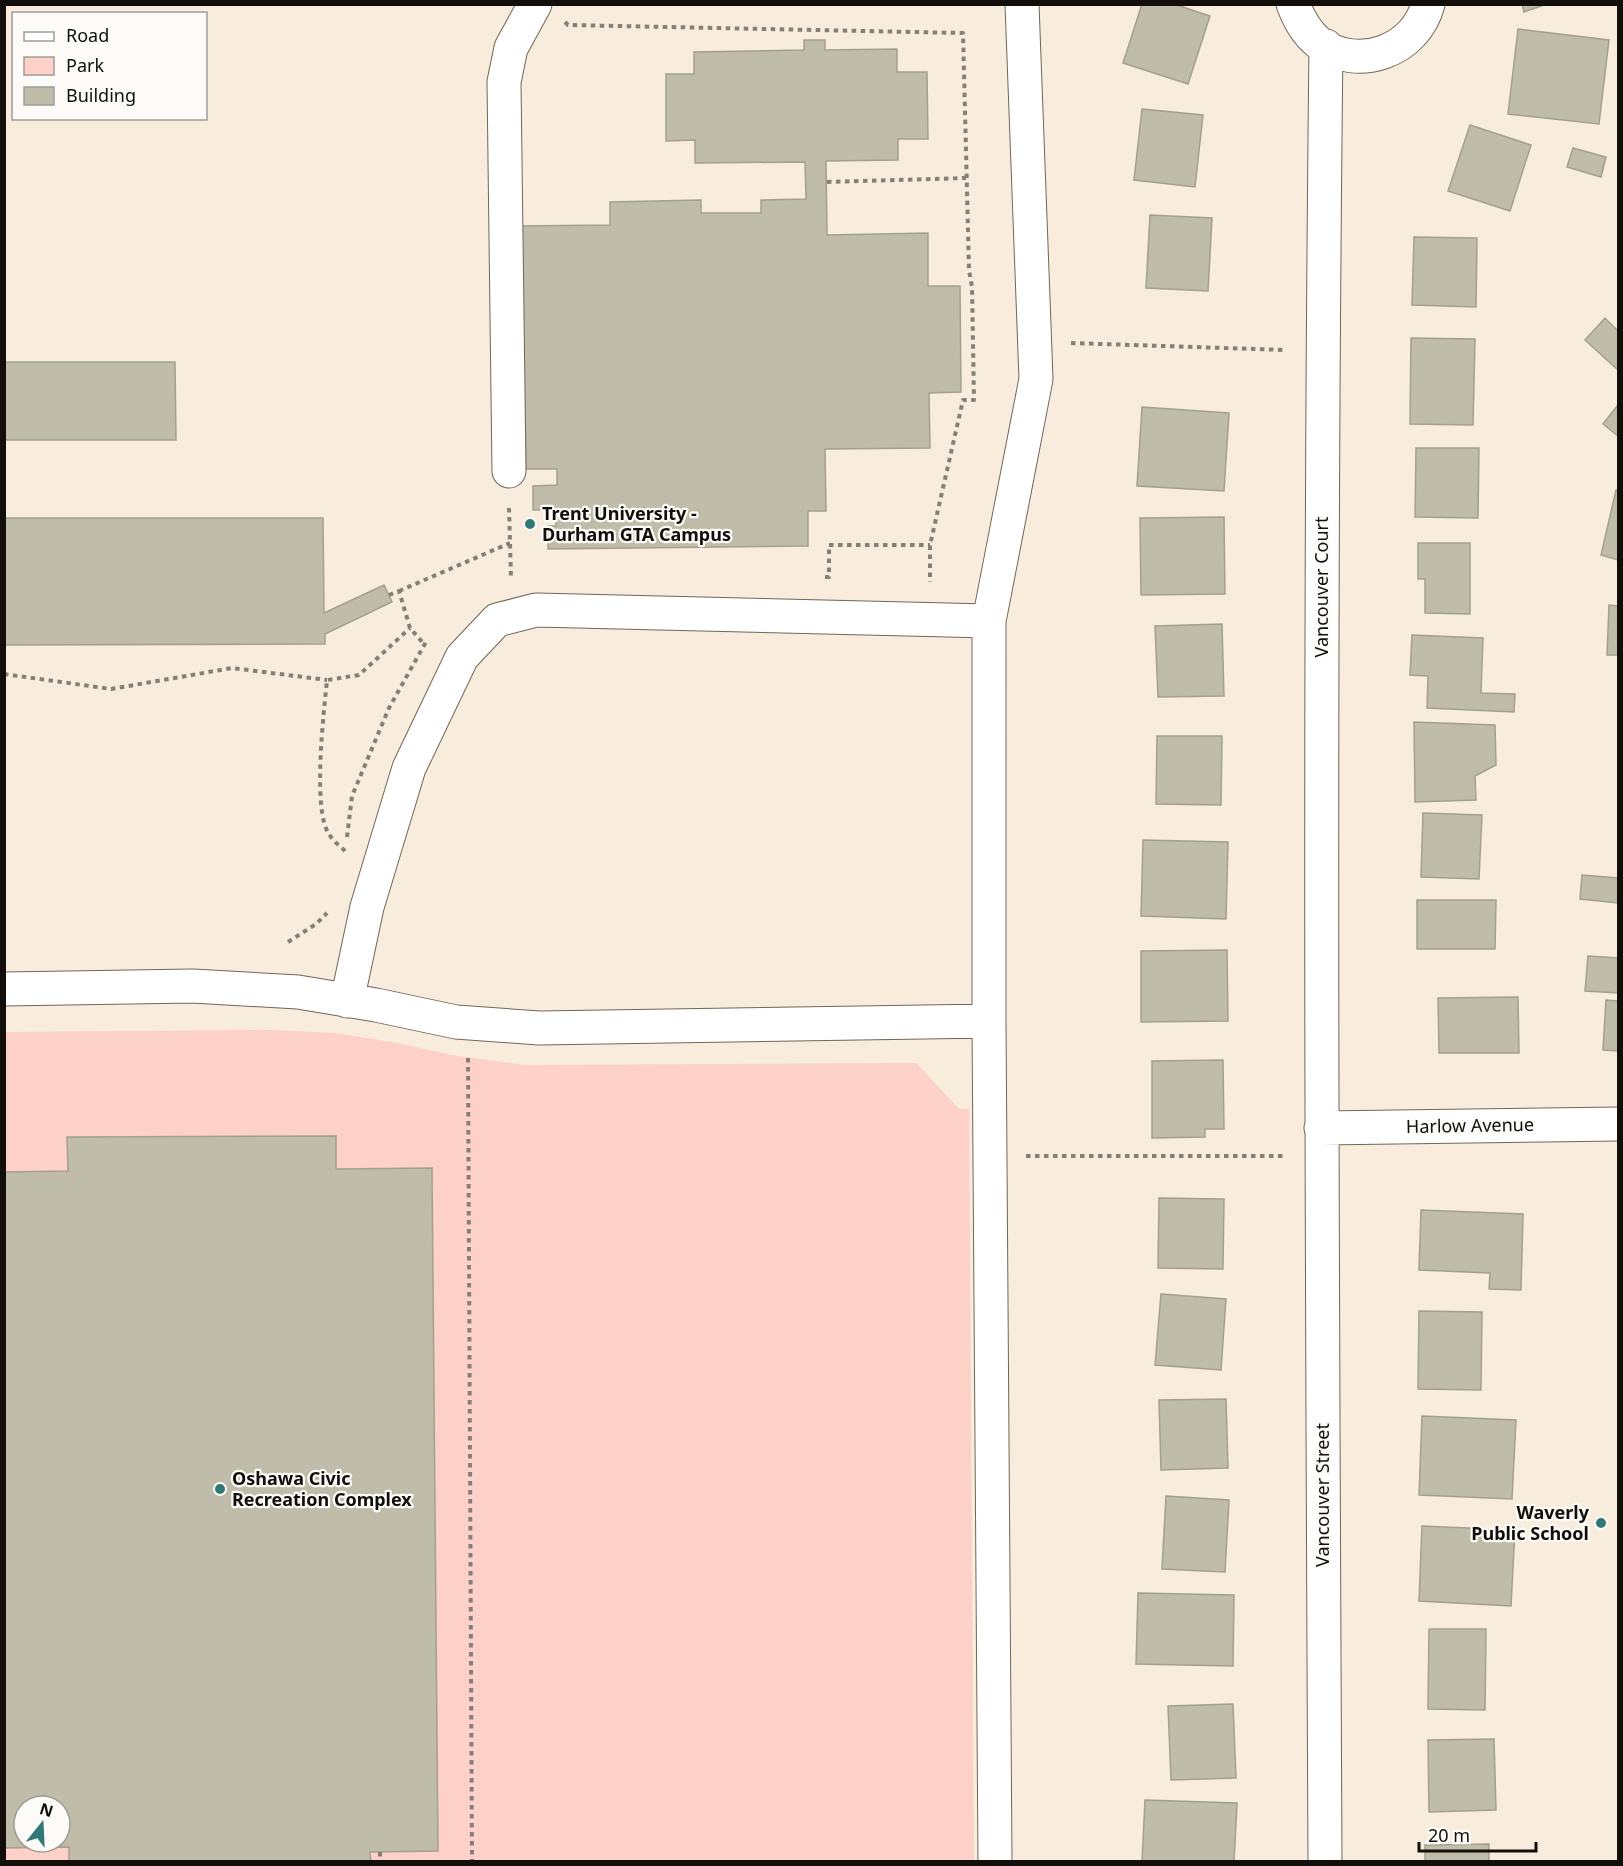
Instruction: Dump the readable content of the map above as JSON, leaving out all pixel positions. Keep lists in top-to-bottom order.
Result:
{
  "streets": {
    "street": ["Vancouver Court", "Harlow Avenue", "Vancouver Street"]
  },
  "crossings": [
    ["Vancouver Court", "Harlow Avenue"],
    ["Vancouver Court", "Vancouver Street"],
    ["Harlow Avenue", "Vancouver Street"]
  ],
  "places": ["Trent University - Durham GTA Campus", "Oshawa Civic Recreation Complex", "Waverly Public School"],
  "legend": ["Road", "Park", "Building"],
  "scale_bar": "20 m",
  "north": "top"
}
